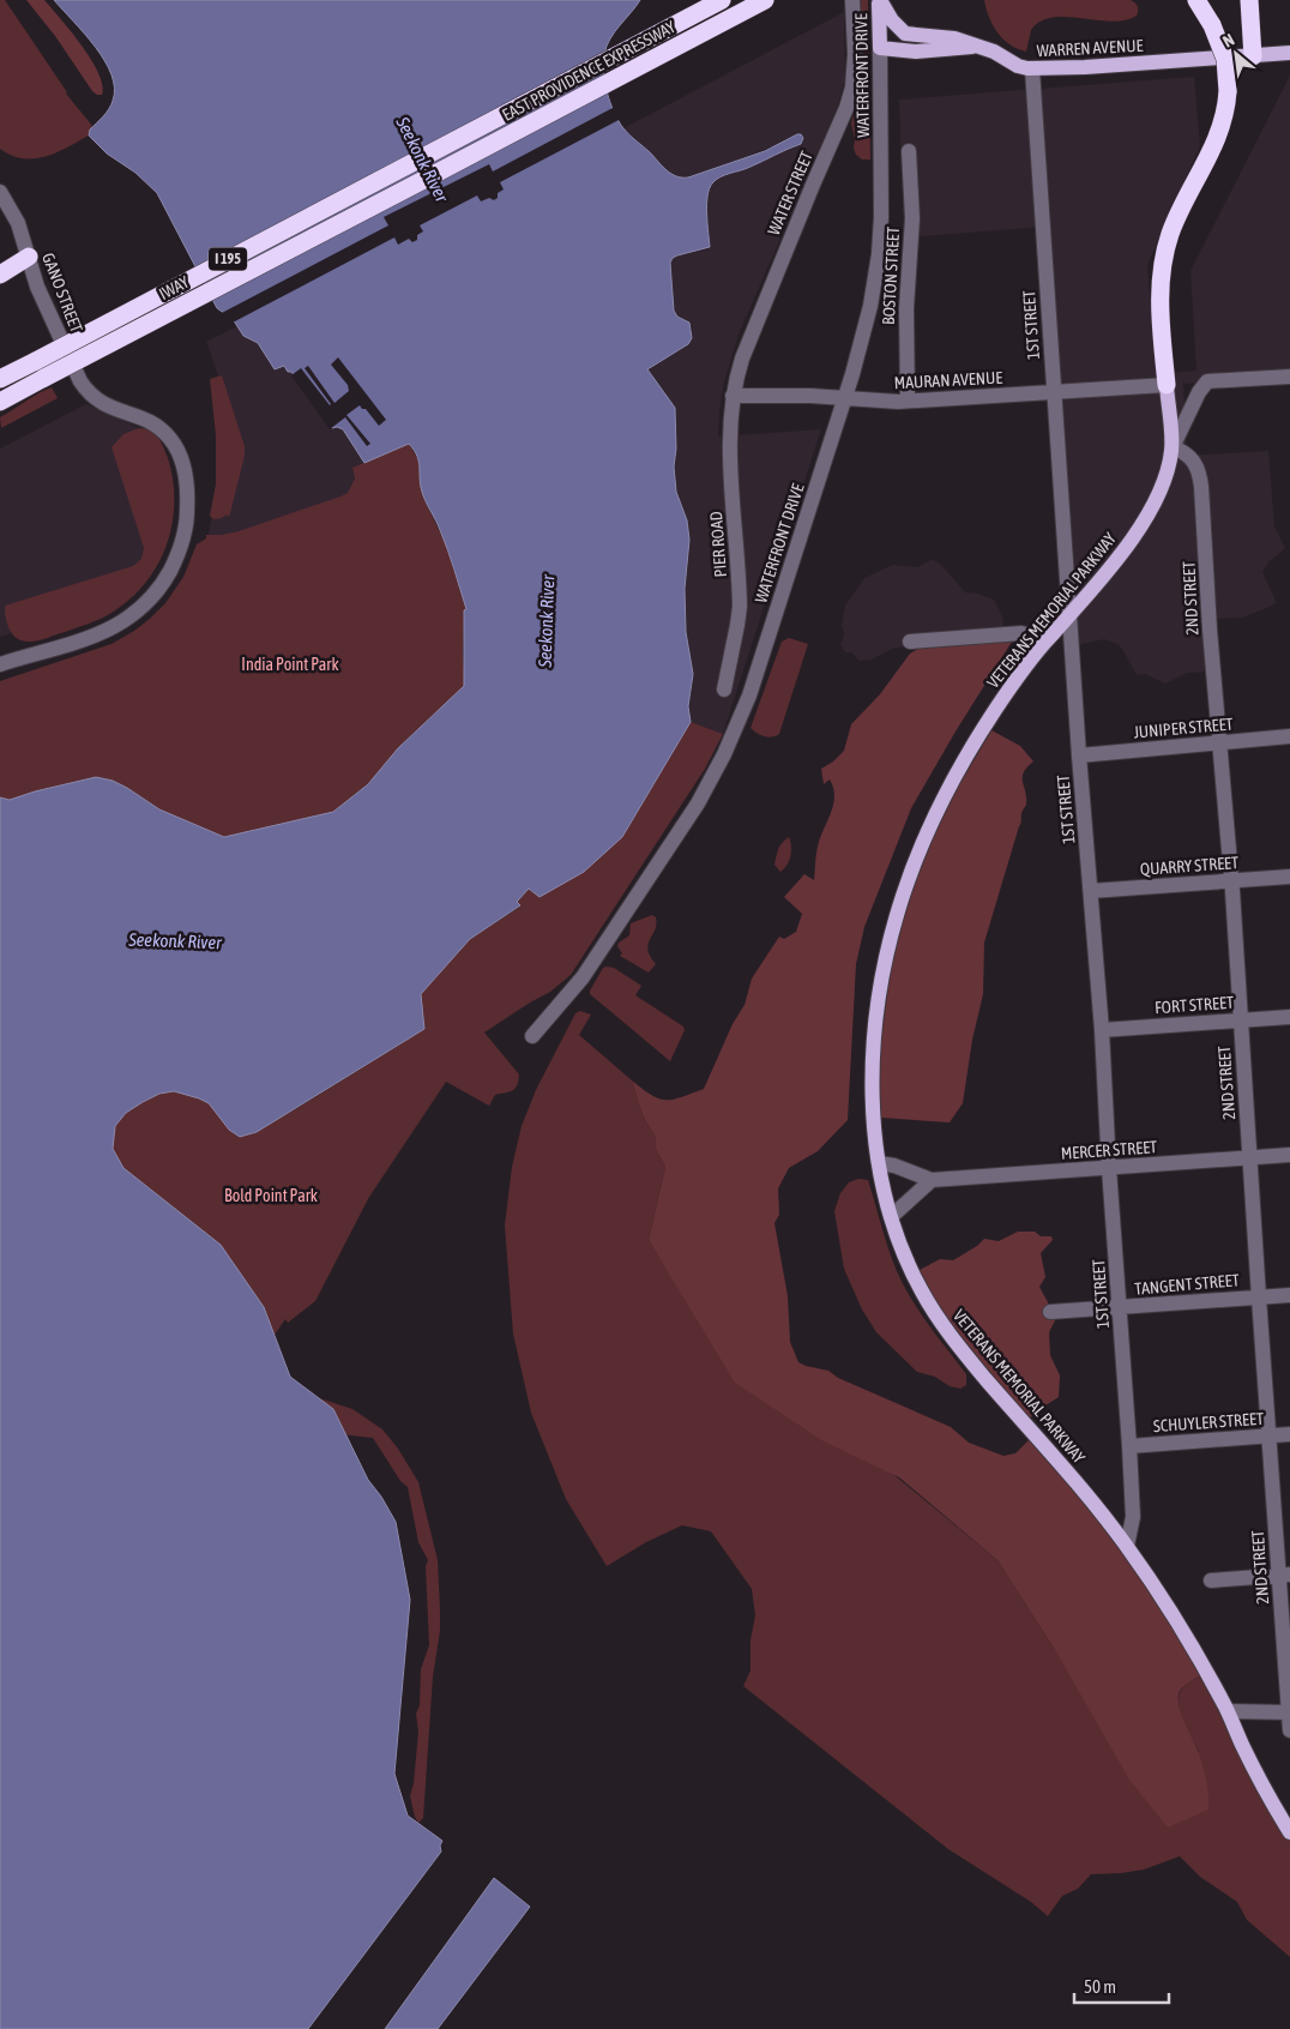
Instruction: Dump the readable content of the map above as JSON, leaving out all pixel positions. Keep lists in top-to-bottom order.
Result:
{
  "streets": {
    "highway": ["EAST PROVIDENCE EXPRESSWAY", "I 195", "IWAY"],
    "main road": ["WARREN AVENUE", "WATERFRONT DRIVE", "VETERANS MEMORIAL PARKWAY"],
    "street": [
      "WATER STREET",
      "BOSTON STREET",
      "GANO STREET",
      "1ST STREET",
      "MAURAN AVENUE",
      "PIER ROAD",
      "2ND STREET",
      "JUNIPER STREET",
      "QUARRY STREET",
      "FORT STREET",
      "MERCER STREET",
      "TANGENT STREET",
      "SCHUYLER STREET"
    ]
  },
  "crossings": [
    ["WARREN AVENUE", "1ST STREET"],
    ["EAST PROVIDENCE EXPRESSWAY", "IWAY"],
    ["WATERFRONT DRIVE", "MAURAN AVENUE"],
    ["WATER STREET", "MAURAN AVENUE"],
    ["WATER STREET", "PIER ROAD"],
    ["BOSTON STREET", "MAURAN AVENUE"],
    ["1ST STREET", "MAURAN AVENUE"],
    ["1ST STREET", "VETERANS MEMORIAL PARKWAY"],
    ["1ST STREET", "JUNIPER STREET"],
    ["1ST STREET", "QUARRY STREET"],
    ["1ST STREET", "FORT STREET"],
    ["1ST STREET", "MERCER STREET"],
    ["1ST STREET", "TANGENT STREET"],
    ["1ST STREET", "SCHUYLER STREET"],
    ["MAURAN AVENUE", "PIER ROAD"],
    ["MAURAN AVENUE", "VETERANS MEMORIAL PARKWAY"],
    ["2ND STREET", "VETERANS MEMORIAL PARKWAY"],
    ["2ND STREET", "JUNIPER STREET"],
    ["2ND STREET", "QUARRY STREET"],
    ["2ND STREET", "FORT STREET"],
    ["2ND STREET", "MERCER STREET"],
    ["2ND STREET", "TANGENT STREET"],
    ["2ND STREET", "SCHUYLER STREET"],
    ["VETERANS MEMORIAL PARKWAY", "MERCER STREET"]
  ],
  "water": ["Seekonk River"],
  "parks": ["India Point Park", "Bold Point Park"],
  "scale_bar": "50 m",
  "north": "top left"
}
